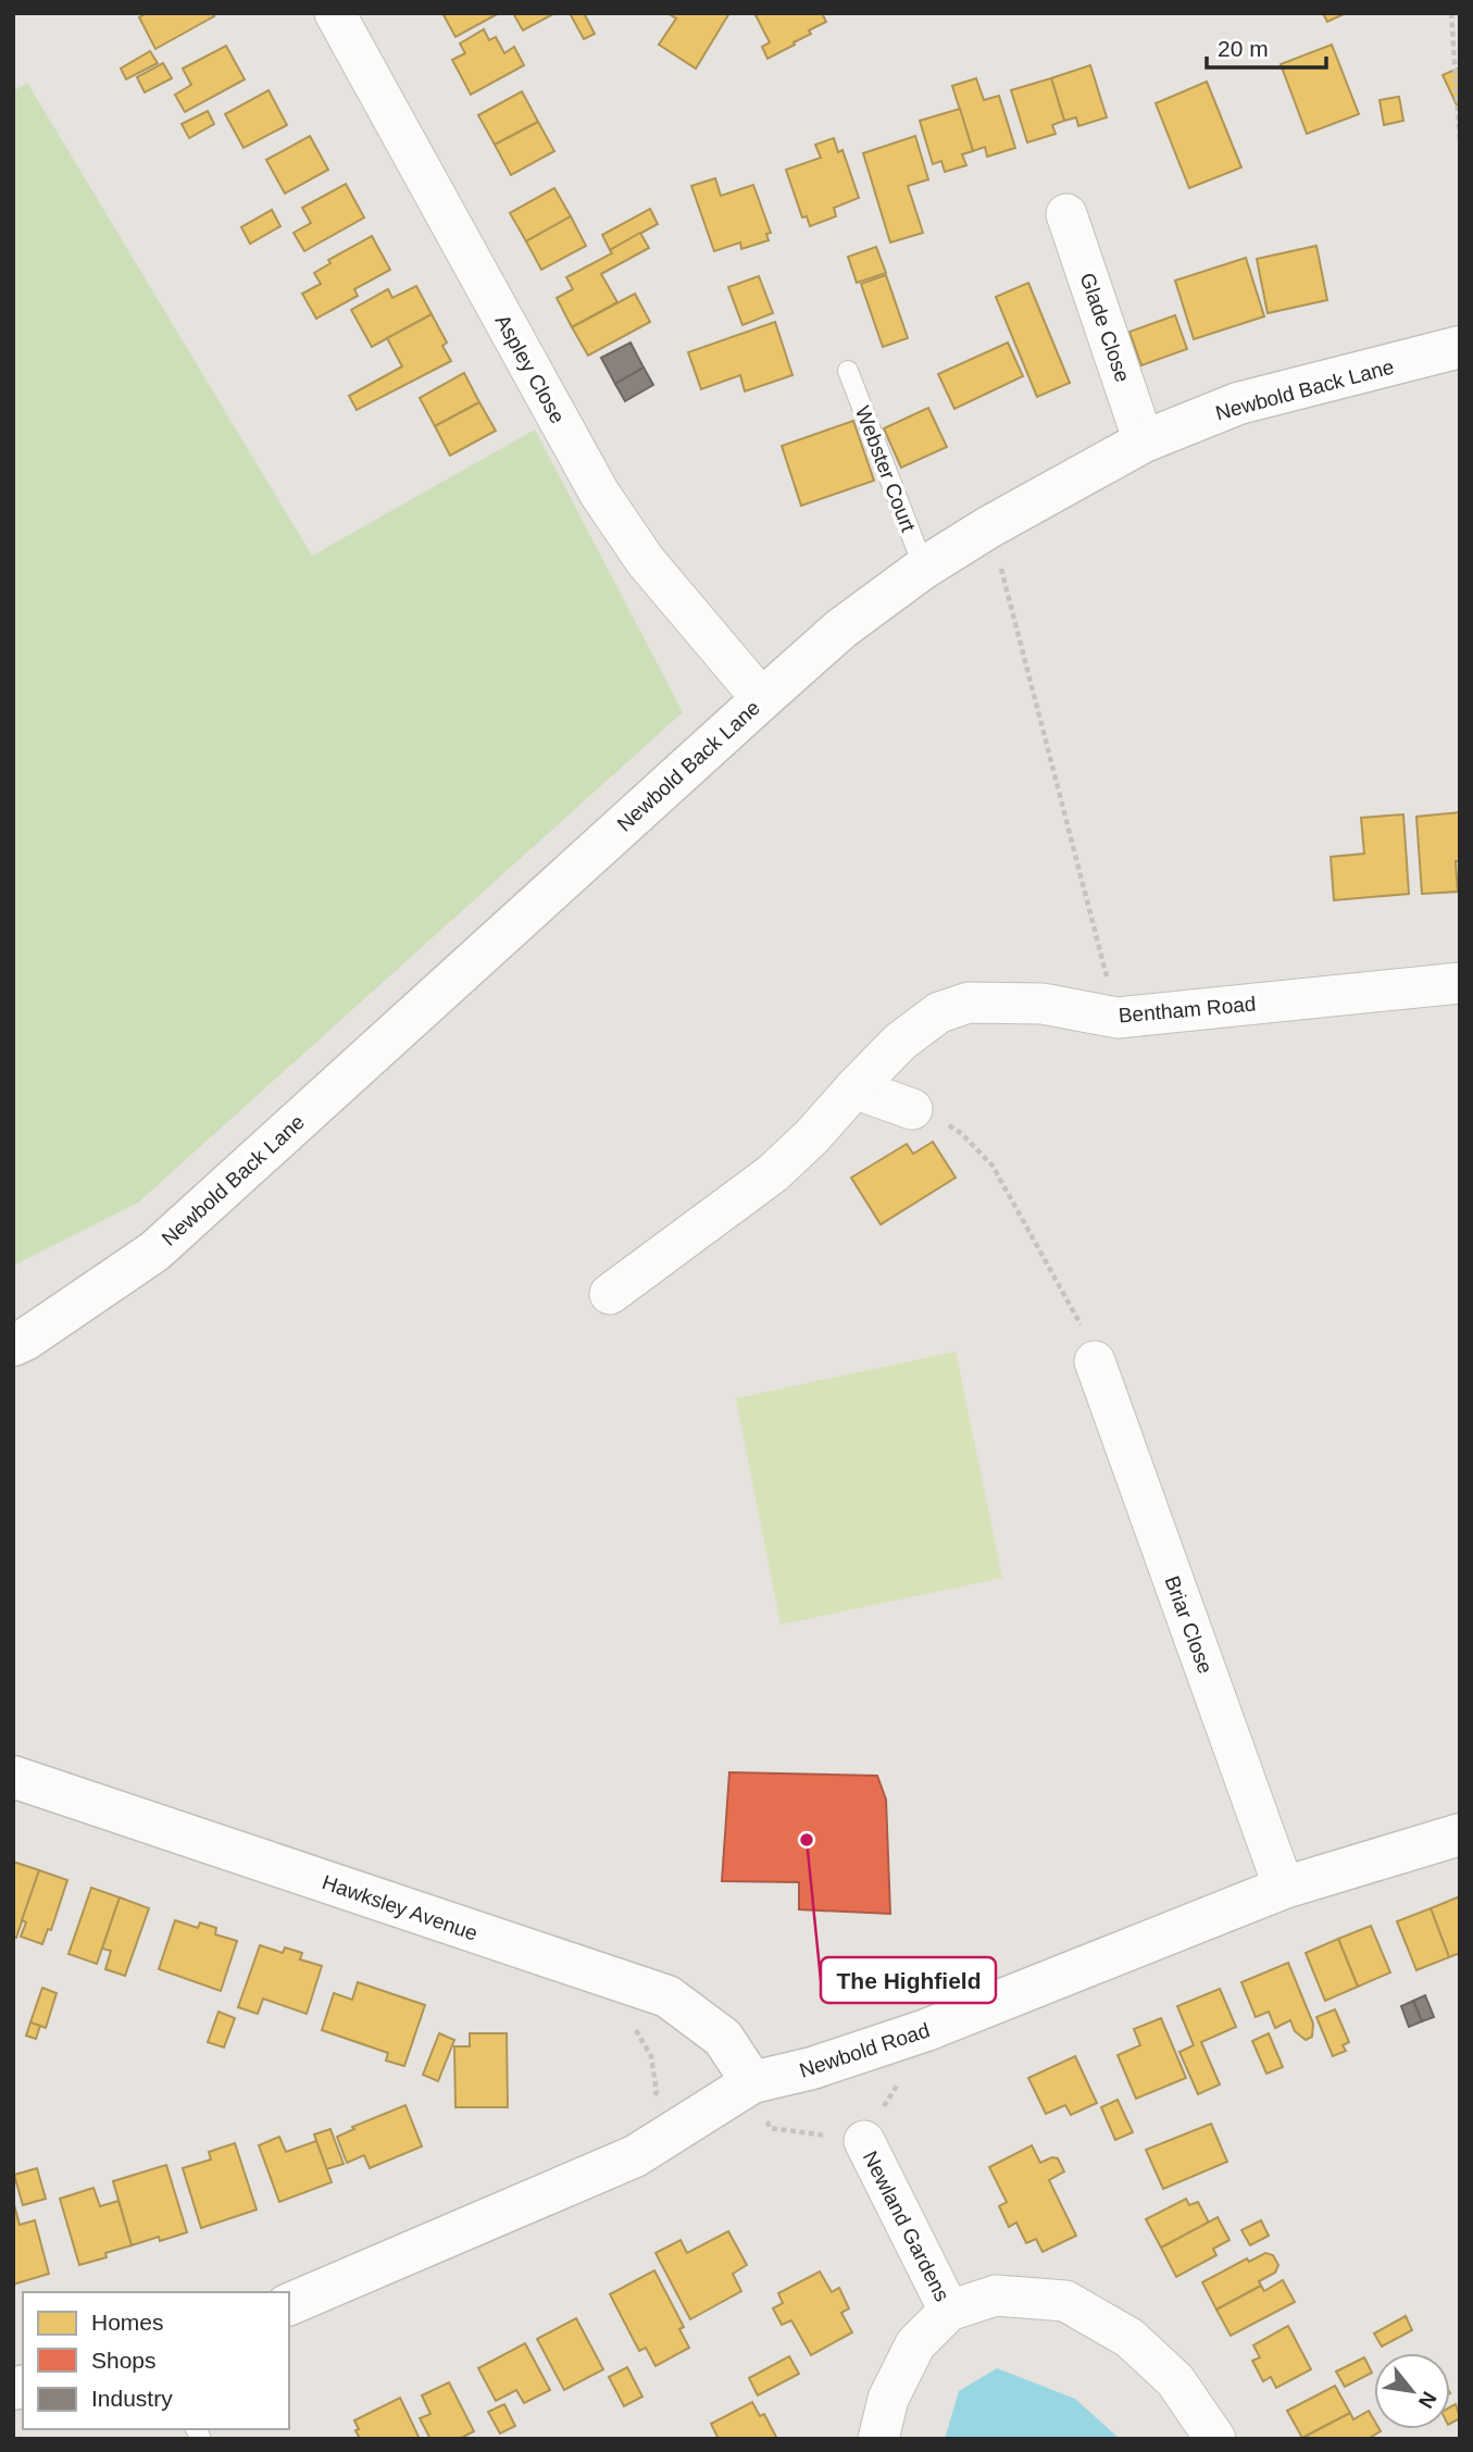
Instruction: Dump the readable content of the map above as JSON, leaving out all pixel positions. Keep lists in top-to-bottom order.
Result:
{
  "streets": {
    "street": [
      "Glade Close",
      "Aspley Close",
      "Newbold Back Lane",
      "Bentham Road",
      "Briar Close",
      "Hawksley Avenue",
      "Newbold Road",
      "Newland Gardens"
    ],
    "lane": ["Webster Court"]
  },
  "crossings": [
    ["Glade Close", "Newbold Back Lane"],
    ["Aspley Close", "Newbold Back Lane"],
    ["Newbold Back Lane", "Webster Court"],
    ["Briar Close", "Newbold Road"],
    ["Hawksley Avenue", "Newbold Road"]
  ],
  "places": ["The Highfield"],
  "legend": ["Homes", "Shops", "Industry"],
  "scale_bar": "20 m",
  "north": "bottom right"
}
